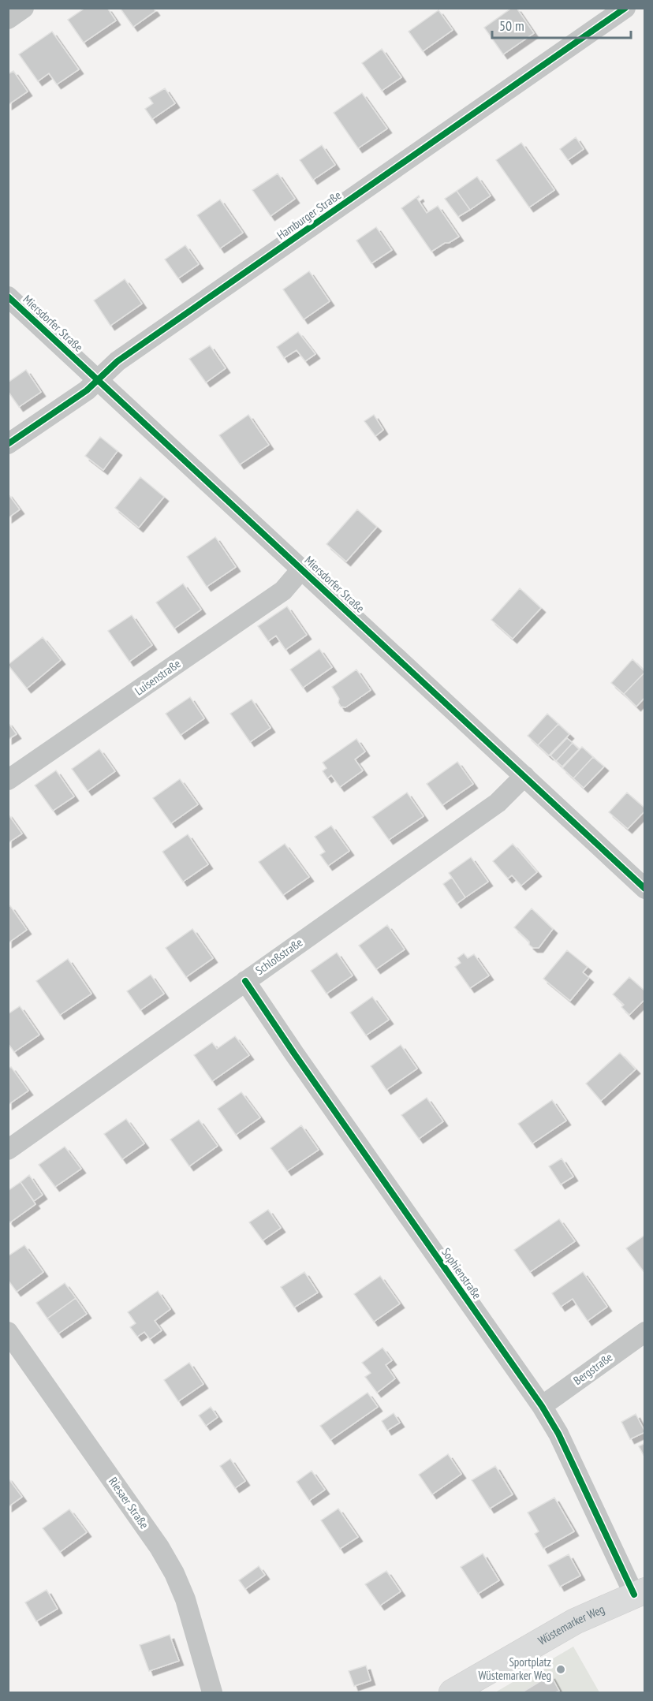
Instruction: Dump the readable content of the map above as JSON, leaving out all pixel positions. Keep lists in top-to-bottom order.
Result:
{
  "streets": {
    "main road": ["Wüstemarker Weg"],
    "street": [
      "Hamburger Straße",
      "Miersdorfer Straße",
      "Luisenstraße",
      "Schloßstraße",
      "Sophienstraße",
      "Bergstraße",
      "Riesaer Straße"
    ]
  },
  "crossings": [
    ["Hamburger Straße", "Miersdorfer Straße"],
    ["Miersdorfer Straße", "Luisenstraße"],
    ["Miersdorfer Straße", "Schloßstraße"],
    ["Schloßstraße", "Sophienstraße"],
    ["Sophienstraße", "Bergstraße"],
    ["Sophienstraße", "Wüstemarker Weg"]
  ],
  "places": ["Sportplatz Wüstemarker Weg"],
  "scale_bar": "50 m"
}
